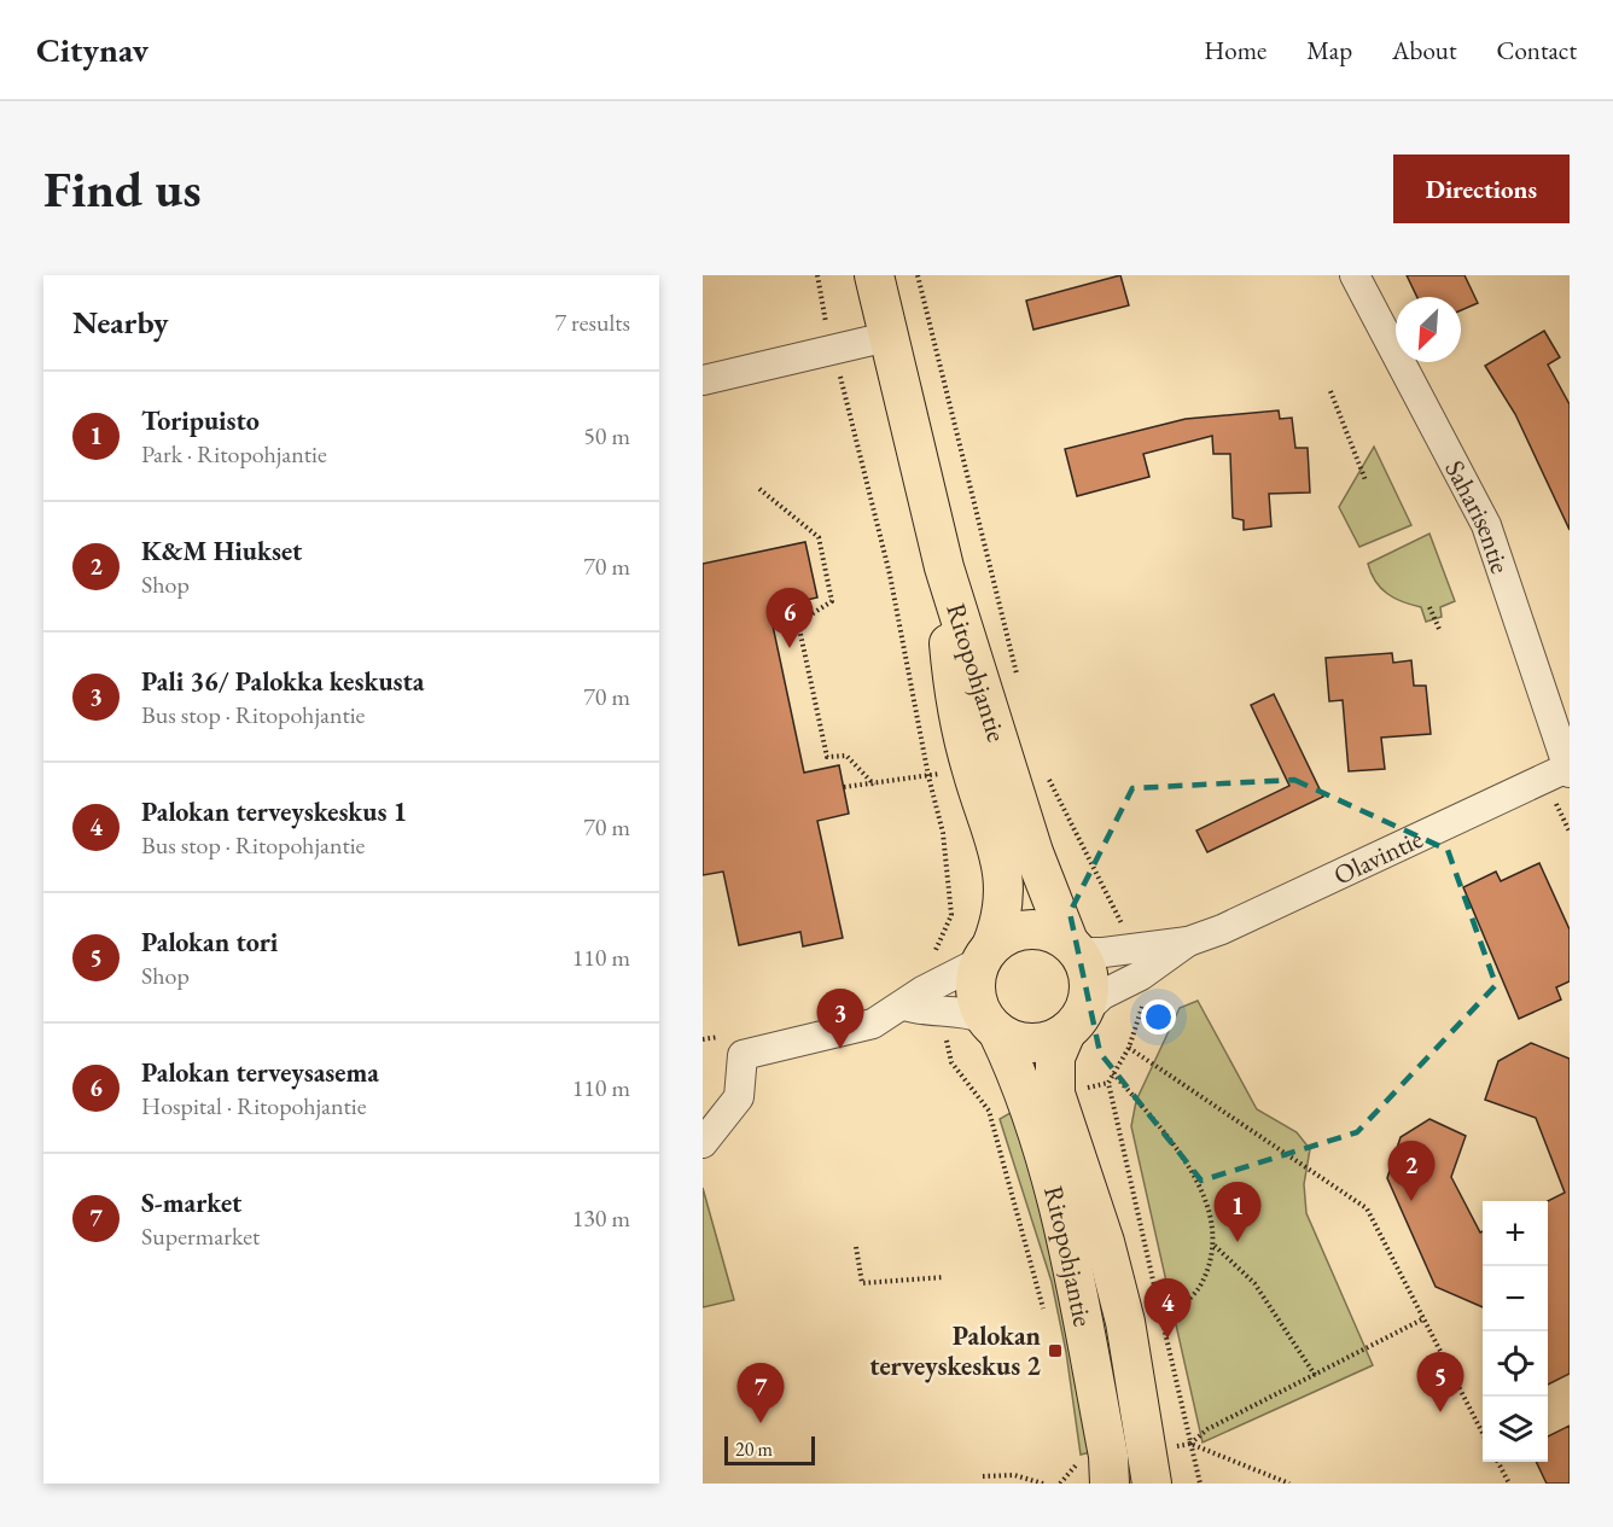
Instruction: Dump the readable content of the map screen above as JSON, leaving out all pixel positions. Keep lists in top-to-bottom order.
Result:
{
  "streets": {
    "main road": ["Ritopohjantie"],
    "street": ["Saharisentie", "Olavintie"]
  },
  "crossings": [
    ["Saharisentie", "Olavintie"],
    ["Ritopohjantie", "Olavintie"]
  ],
  "places": {
    "transit": ["Palokan terveyskeskus 2"]
  },
  "scale_bar": "20 m",
  "north": "bottom left",
  "page": {
    "header": "Citynav",
    "nav": [
      "Home",
      "Map",
      "About",
      "Contact"
    ],
    "buttons": "Directions",
    "title": "Find us",
    "heading": ["Nearby", "7 results"],
    "list": [
      {
        "mark": "1",
        "name": "Toripuisto",
        "note": "Park · Ritopohjantie",
        "value": "50 m"
      },
      {
        "mark": "2",
        "name": "K&M Hiukset",
        "note": "Shop",
        "value": "70 m"
      },
      {
        "mark": "3",
        "name": "Pali 36/ Palokka keskusta",
        "note": "Bus stop · Ritopohjantie",
        "value": "70 m"
      },
      {
        "mark": "4",
        "name": "Palokan terveyskeskus 1",
        "note": "Bus stop · Ritopohjantie",
        "value": "70 m"
      },
      {
        "mark": "5",
        "name": "Palokan tori",
        "note": "Shop",
        "value": "110 m"
      },
      {
        "mark": "6",
        "name": "Palokan terveysasema",
        "note": "Hospital · Ritopohjantie",
        "value": "110 m"
      },
      {
        "mark": "7",
        "name": "S-market",
        "note": "Supermarket",
        "value": "130 m"
      }
    ],
    "pins": [
      "6",
      "3",
      "2",
      "1",
      "4",
      "5",
      "7"
    ],
    "map_buttons": ["+", "−"],
    "scale": "20 m"
  }
}
